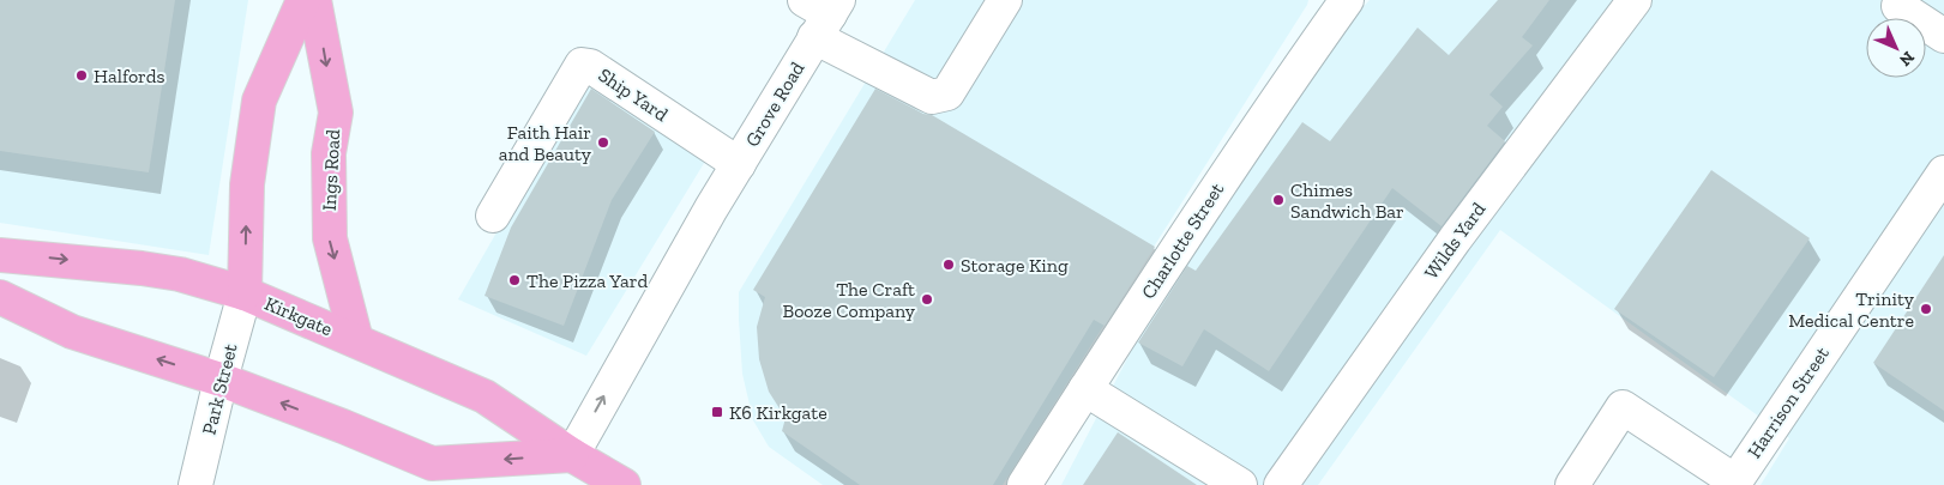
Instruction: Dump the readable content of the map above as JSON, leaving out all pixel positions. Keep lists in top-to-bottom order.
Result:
{
  "streets": {
    "highway": ["Ings Road", "Kirkgate"],
    "street": [
      "Ship Yard",
      "Grove Road",
      "Charlotte Street",
      "Wilds Yard",
      "Park Street",
      "Harrison Street"
    ]
  },
  "crossings": [
    ["Ship Yard", "Grove Road"],
    ["Grove Road", "Kirkgate"],
    ["Ings Road", "Kirkgate"],
    ["Kirkgate", "Park Street"]
  ],
  "one_way": ["Grove Road"],
  "places": {
    "other": [
      "Halfords",
      "Faith Hair and Beauty",
      "Chimes Sandwich Bar",
      "Storage King",
      "The Pizza Yard",
      "The Craft Booze Company",
      "Trinity Medical Centre"
    ],
    "transit": ["K6 Kirkgate"]
  },
  "north": "bottom right"
}
